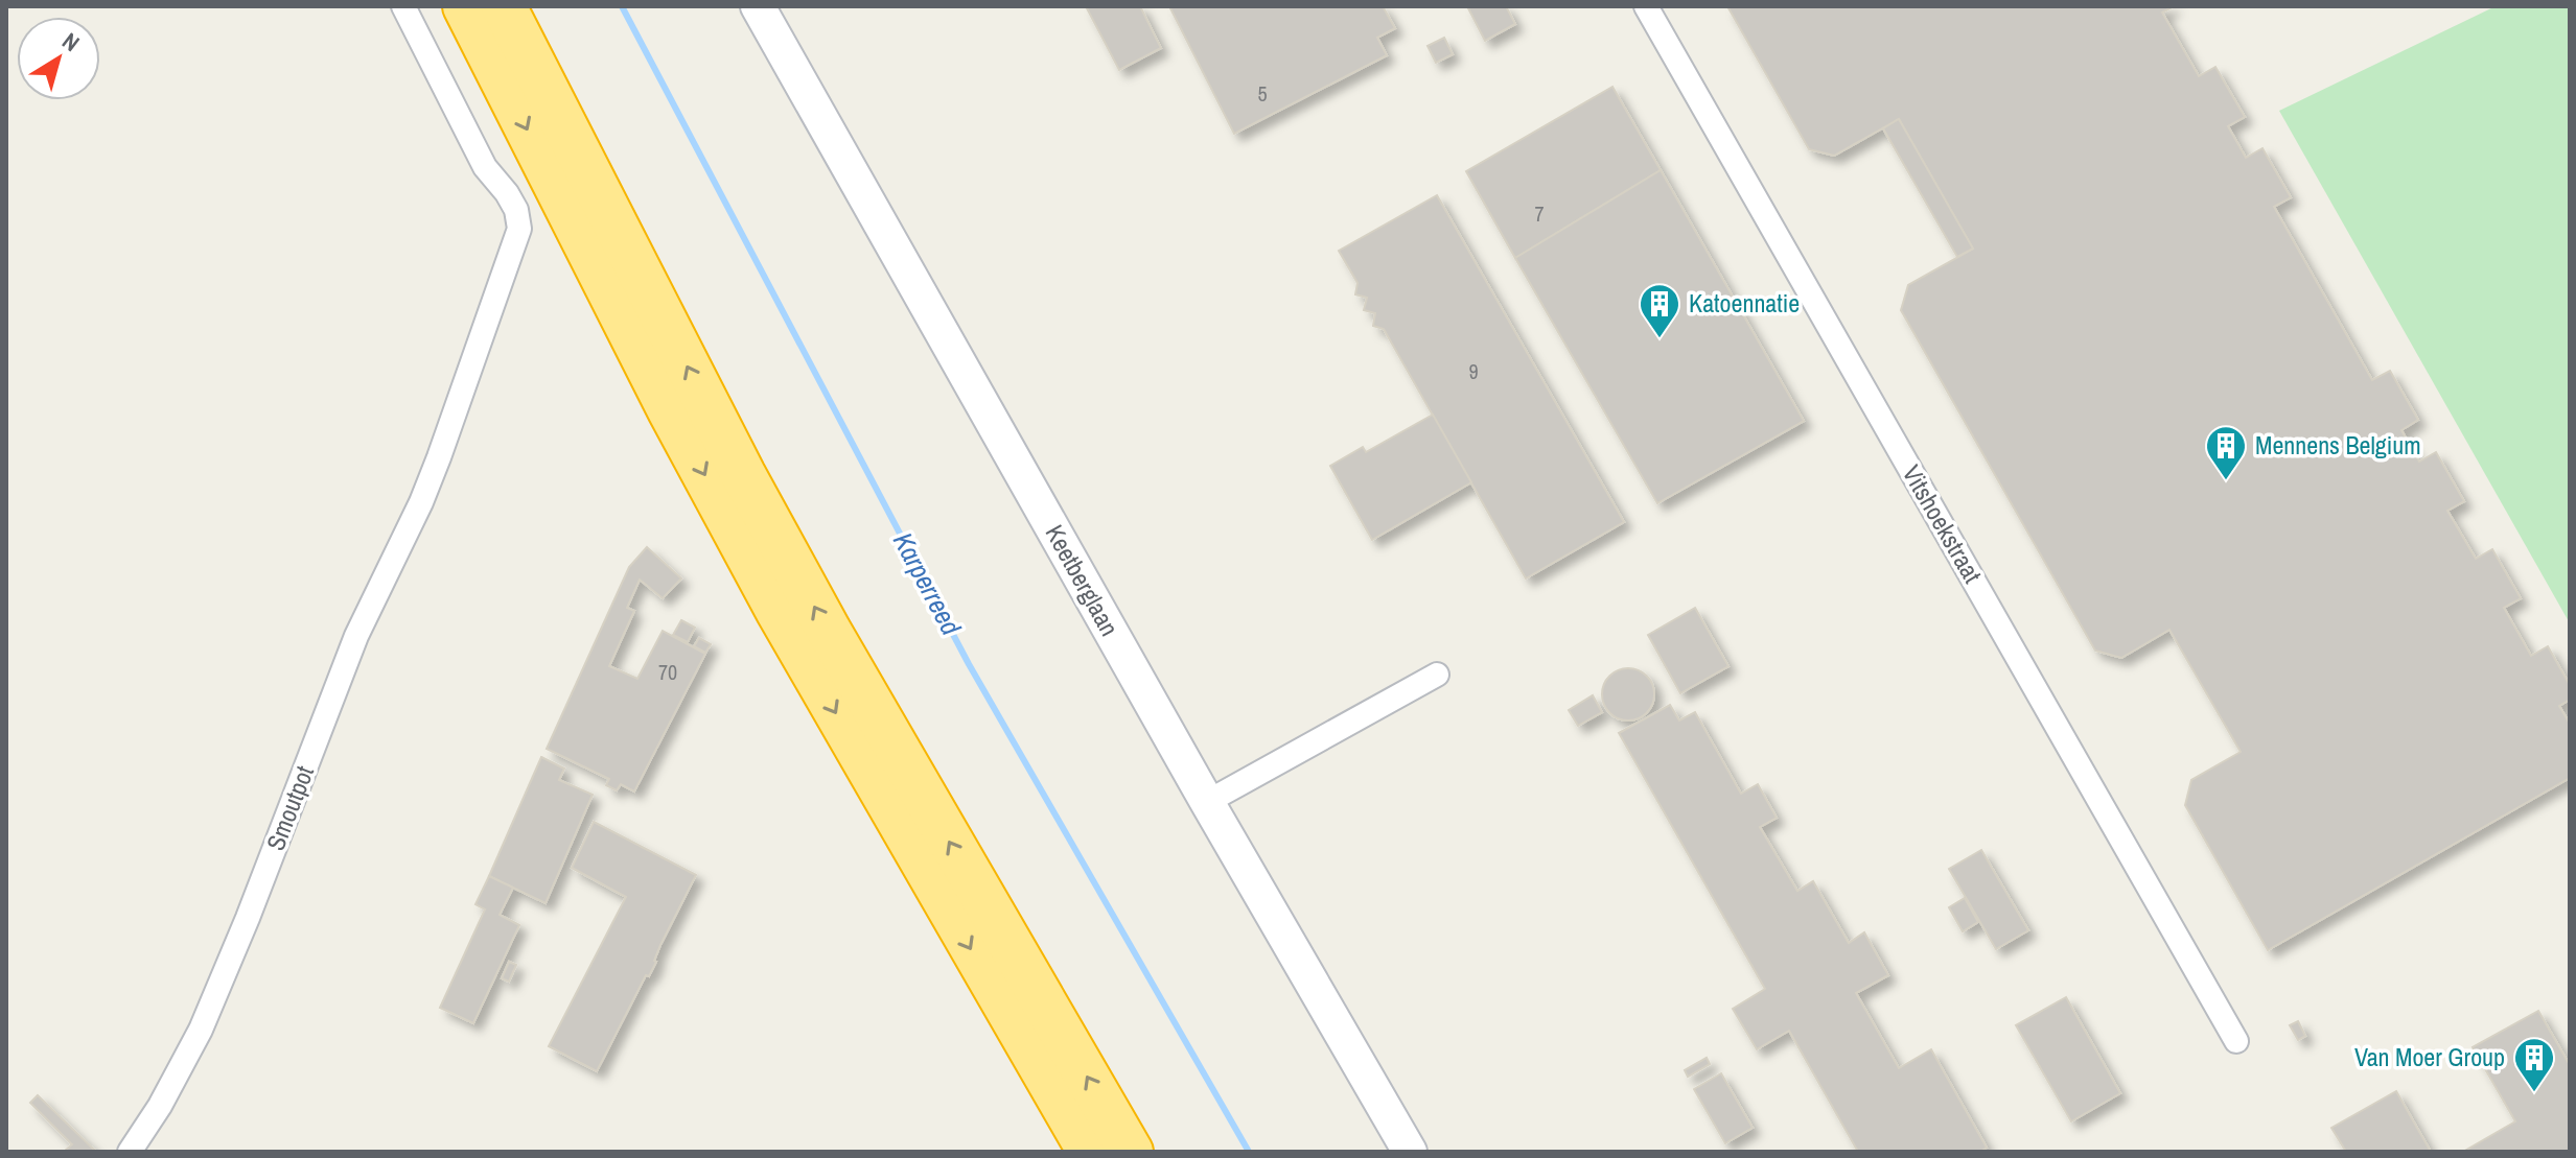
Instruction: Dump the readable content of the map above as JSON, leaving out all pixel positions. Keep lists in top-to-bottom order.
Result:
{
  "streets": {
    "main road": ["Keetberglaan"],
    "street": ["Vitshoekstraat", "Smoutpot"]
  },
  "water": ["Karperreed"],
  "places": {
    "building": ["Katoennatie", "Mennens Belgium", "Van Moer Group"]
  },
  "house_numbers": [
    "5",
    "7",
    "9",
    "70"
  ],
  "north": "top right"
}
